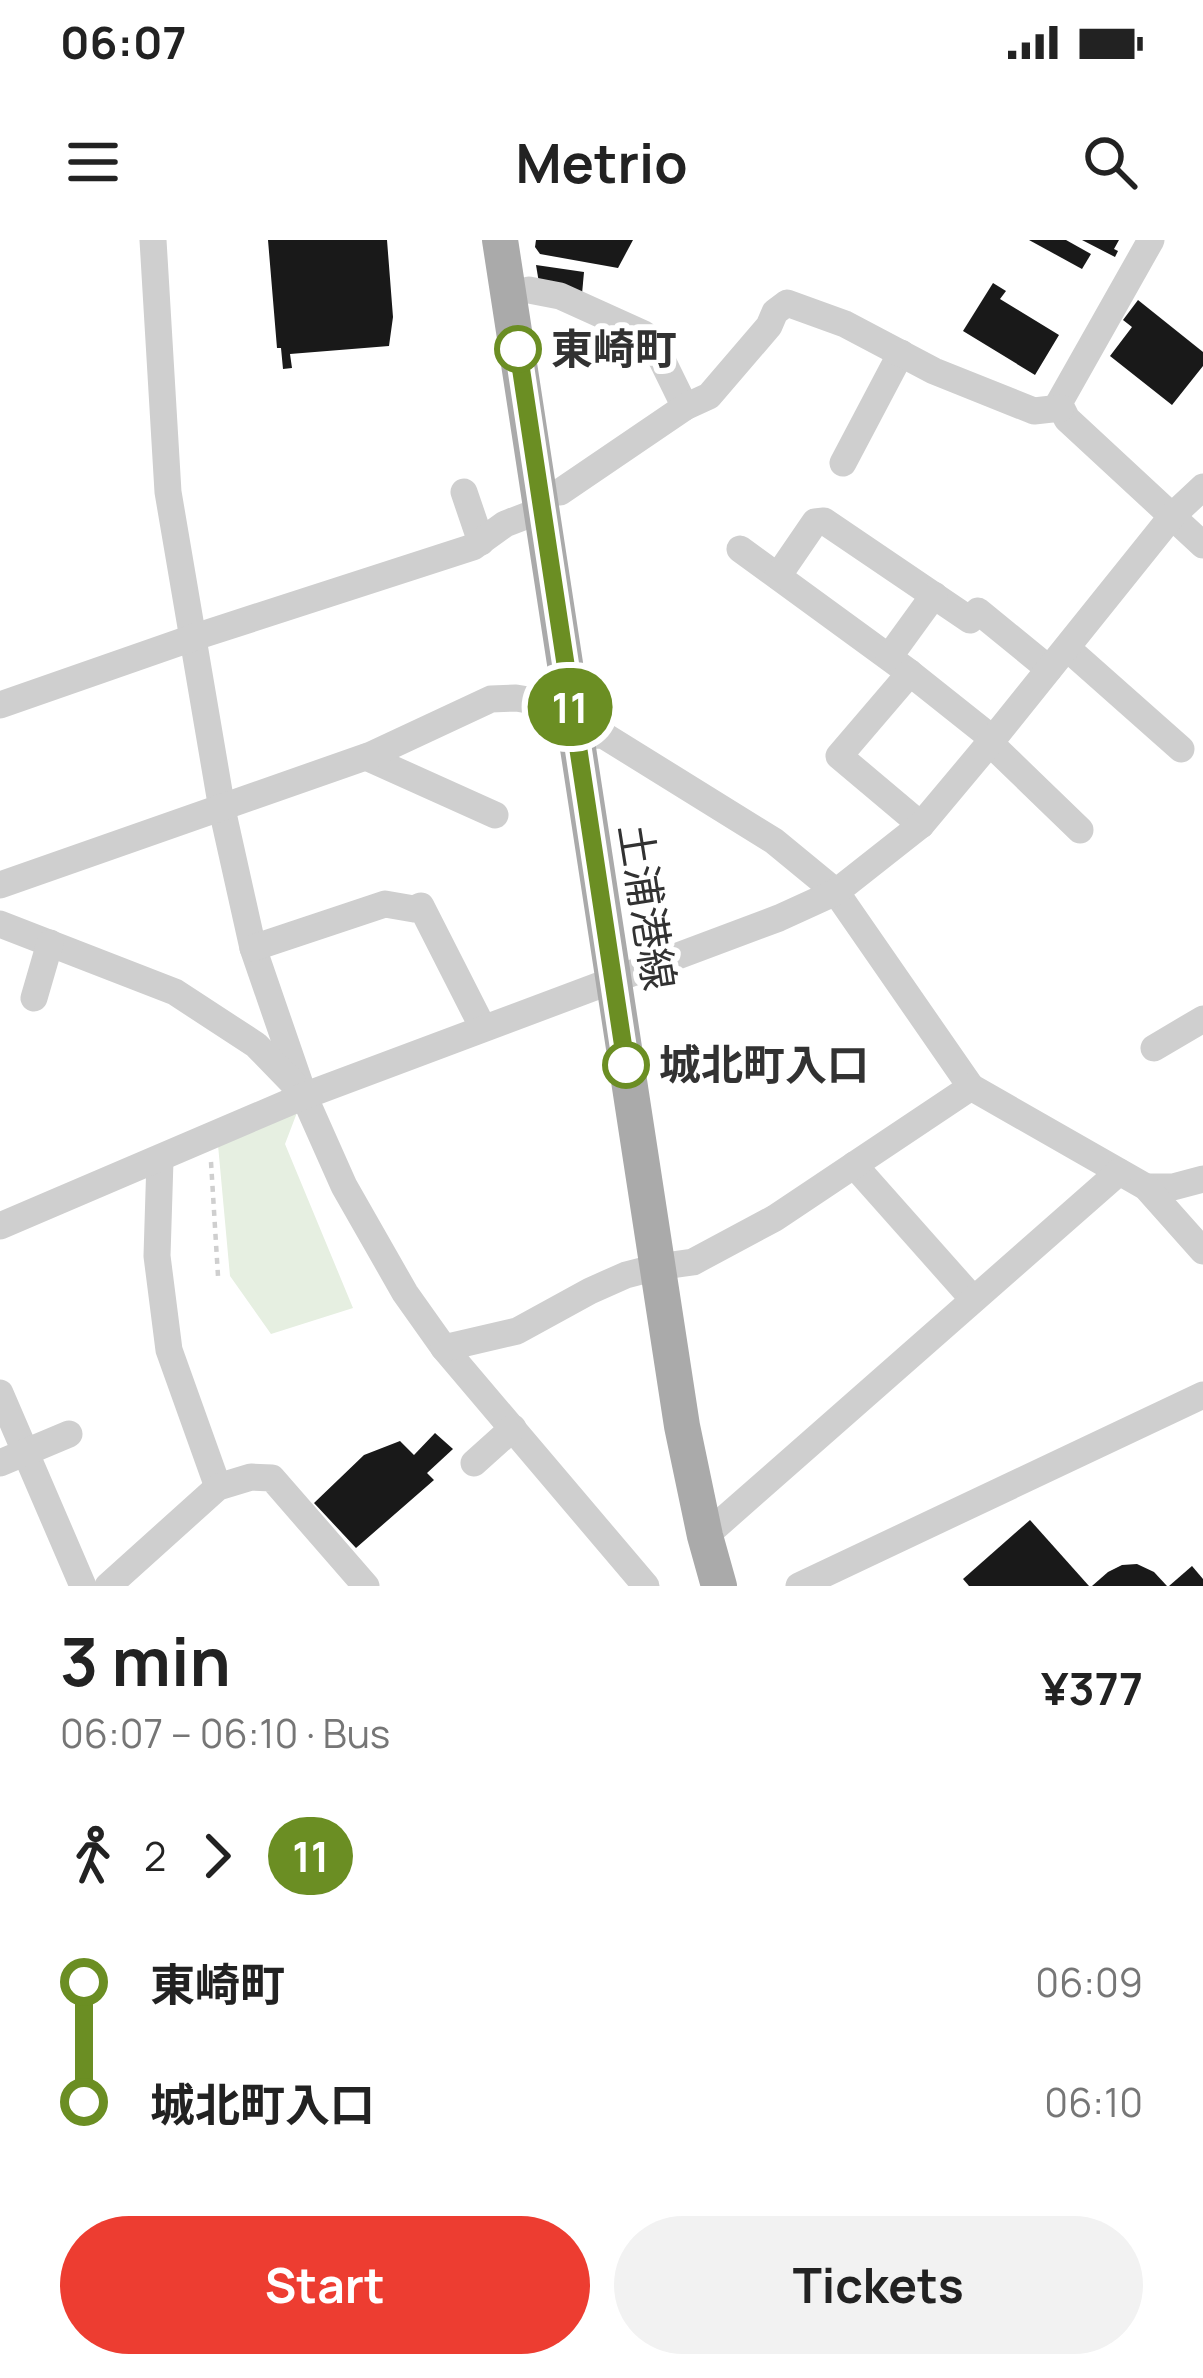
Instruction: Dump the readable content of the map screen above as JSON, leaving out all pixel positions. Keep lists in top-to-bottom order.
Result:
{
  "streets": {
    "main road": ["土浦港線"]
  },
  "places": ["東崎町", "城北町入口"],
  "lines": ["bus line 11"],
  "page": {
    "status": "06:07",
    "header": "Metrio",
    "on_map": "11",
    "heading": ["3 min", "06:07 – 06:10 · Bus", "¥377"],
    "legs": ["2", "11"],
    "list": [
      {
        "name": "東崎町",
        "value": "06:09"
      },
      {
        "name": "城北町入口",
        "value": "06:10"
      }
    ],
    "buttons": ["Start", "Tickets"]
  }
}
